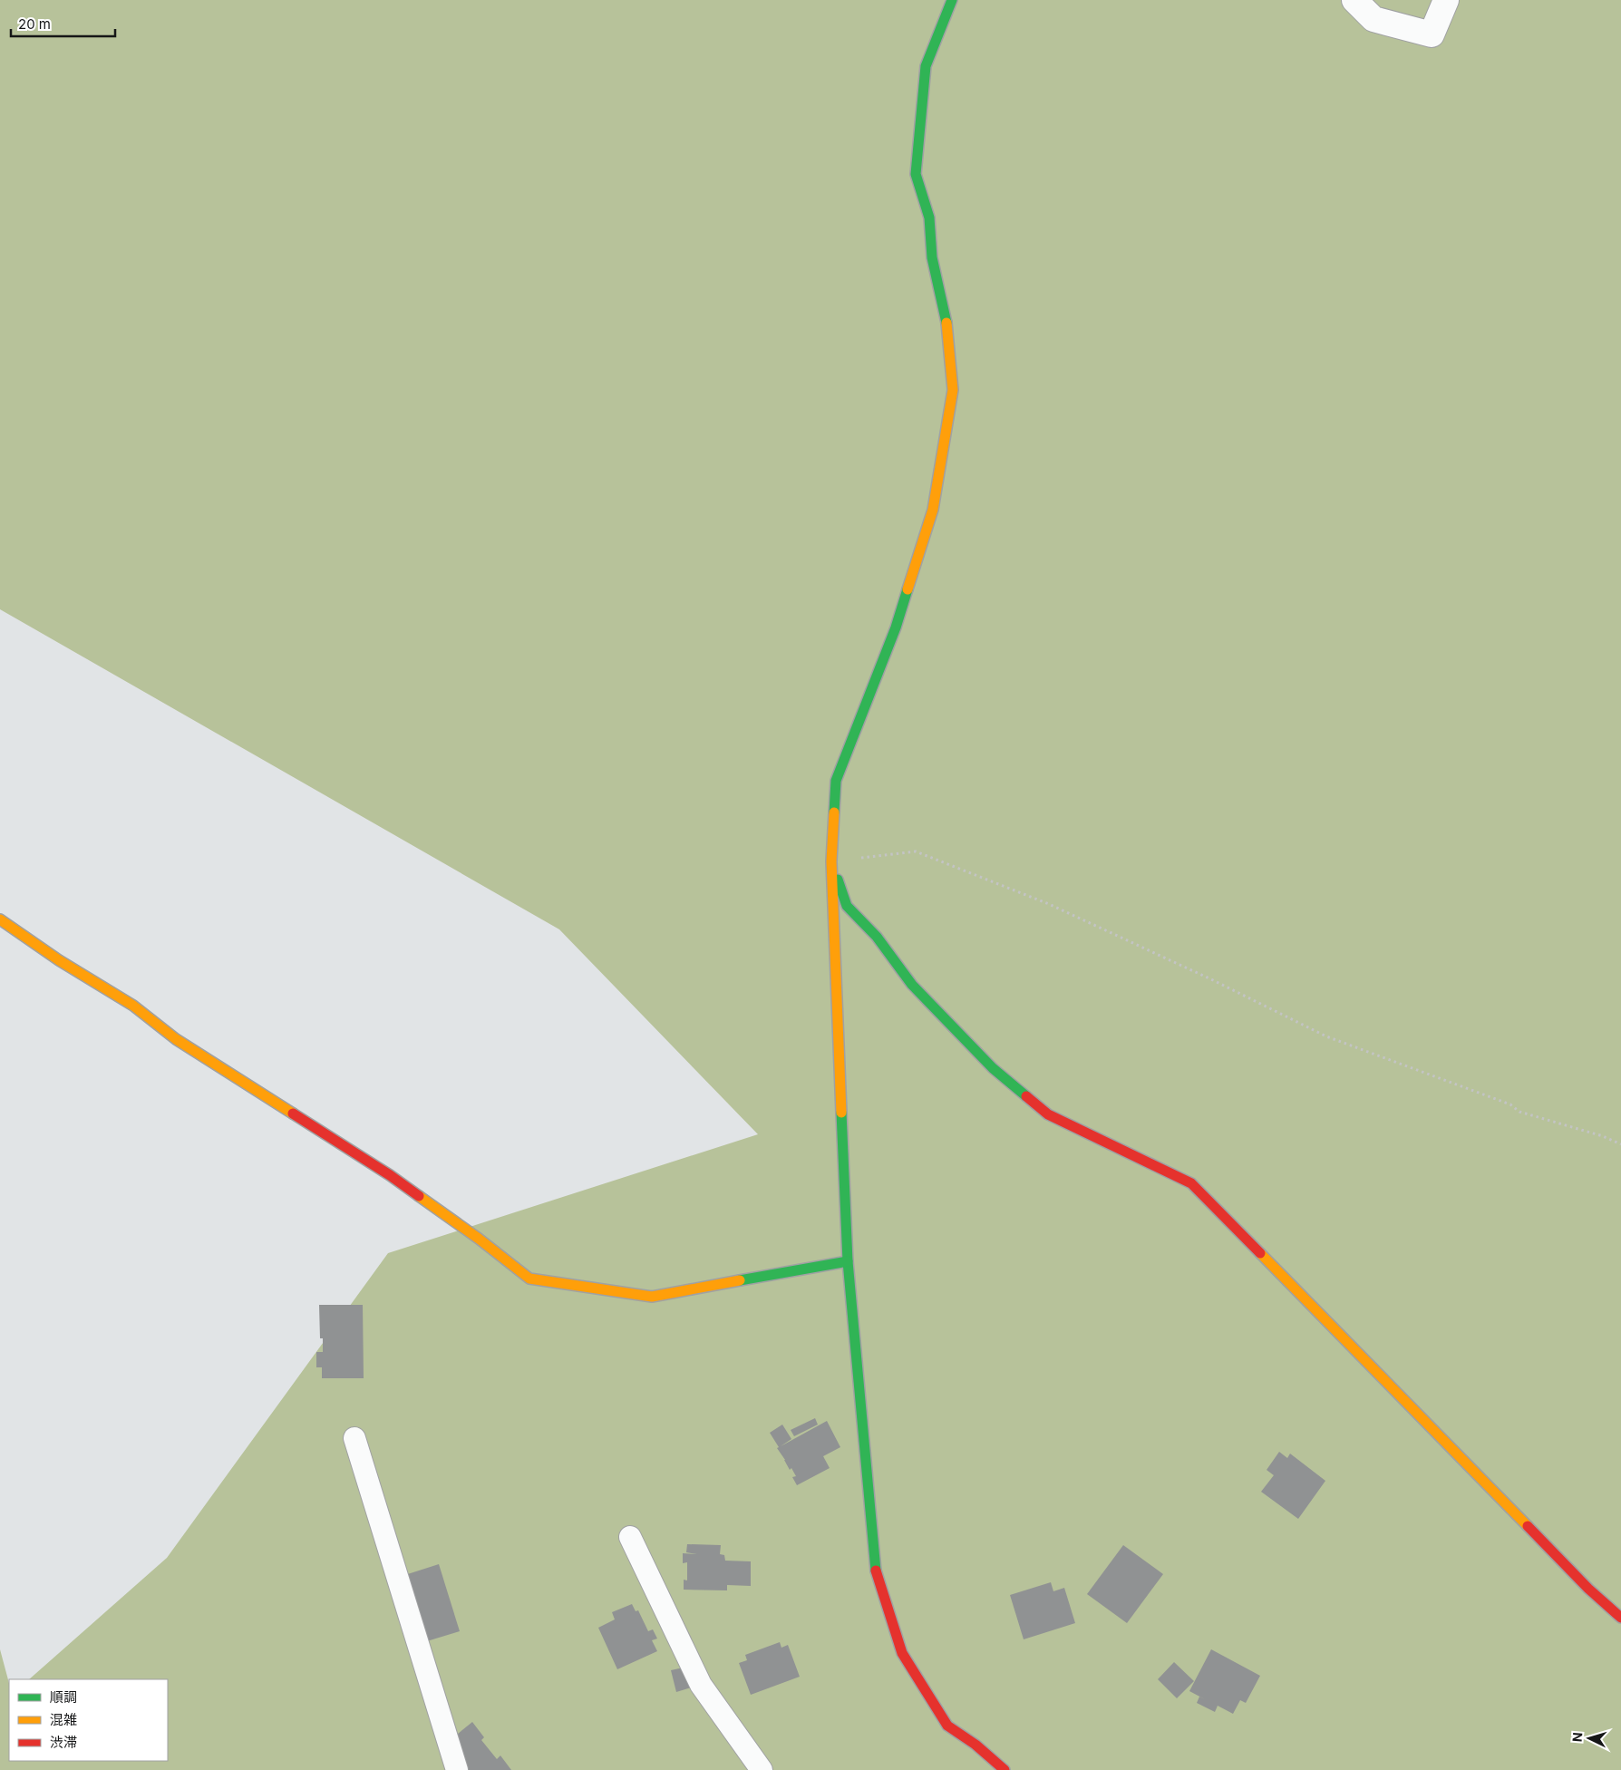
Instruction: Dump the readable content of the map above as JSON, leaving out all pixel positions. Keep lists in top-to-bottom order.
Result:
{
  "legend": ["順調", "混雑", "渋滞"],
  "scale_bar": "20 m",
  "north": "left"
}
